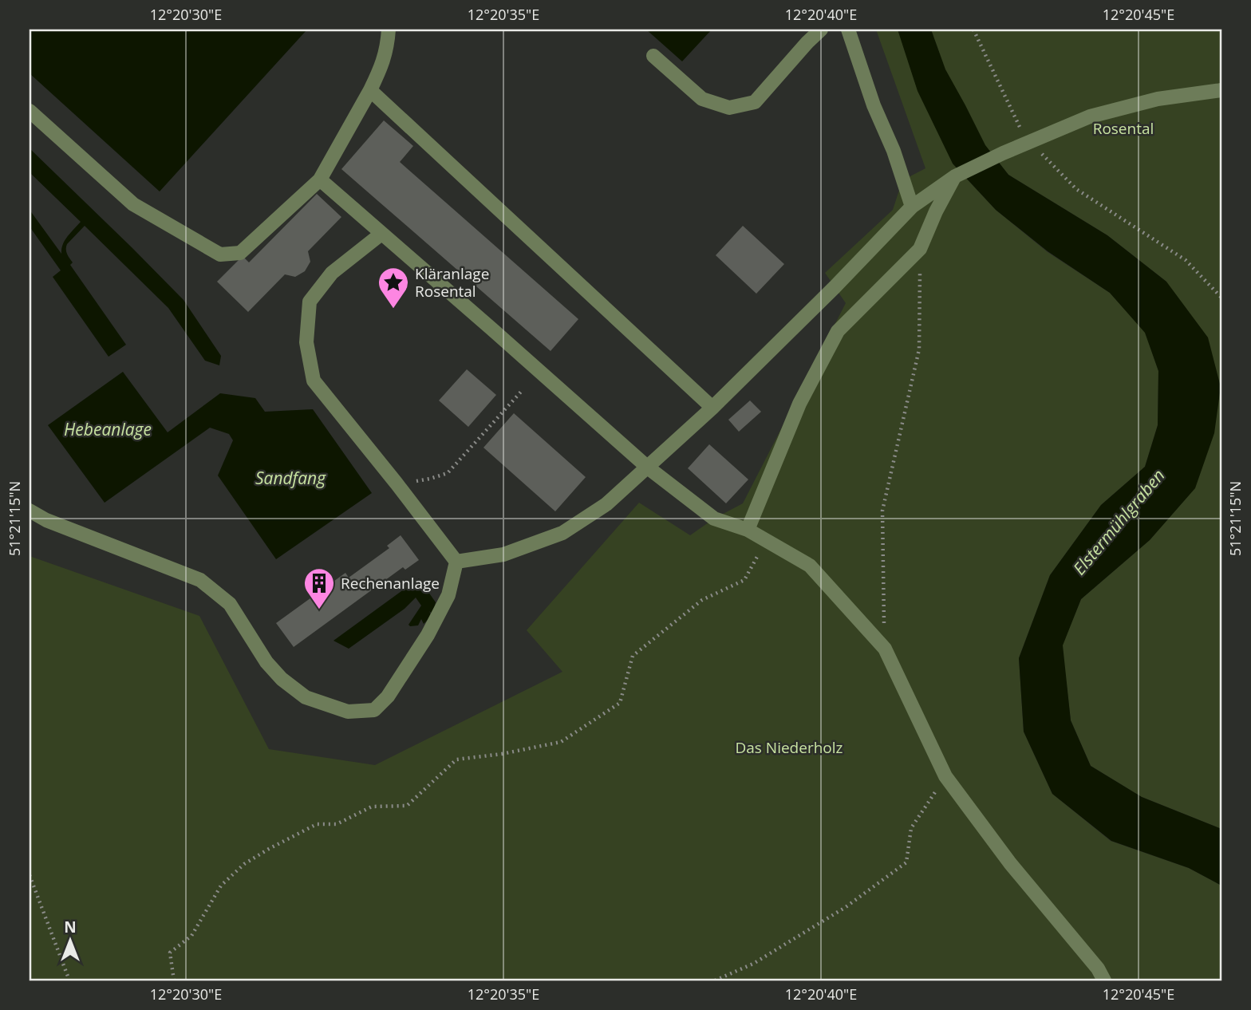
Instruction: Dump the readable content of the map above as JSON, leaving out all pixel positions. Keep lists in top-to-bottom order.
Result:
{
  "water": ["Hebeanlage", "Sandfang", "Elstermühlgraben"],
  "parks": ["Rosental", "Das Niederholz"],
  "places": {
    "place": ["Kläranlage Rosental"],
    "building": ["Rechenanlage"]
  },
  "north": "top",
  "coordinates": [
    "12°20'30\"E",
    "12°20'35\"E",
    "12°20'40\"E",
    "12°20'45\"E",
    "51°21'15\"N"
  ]
}
